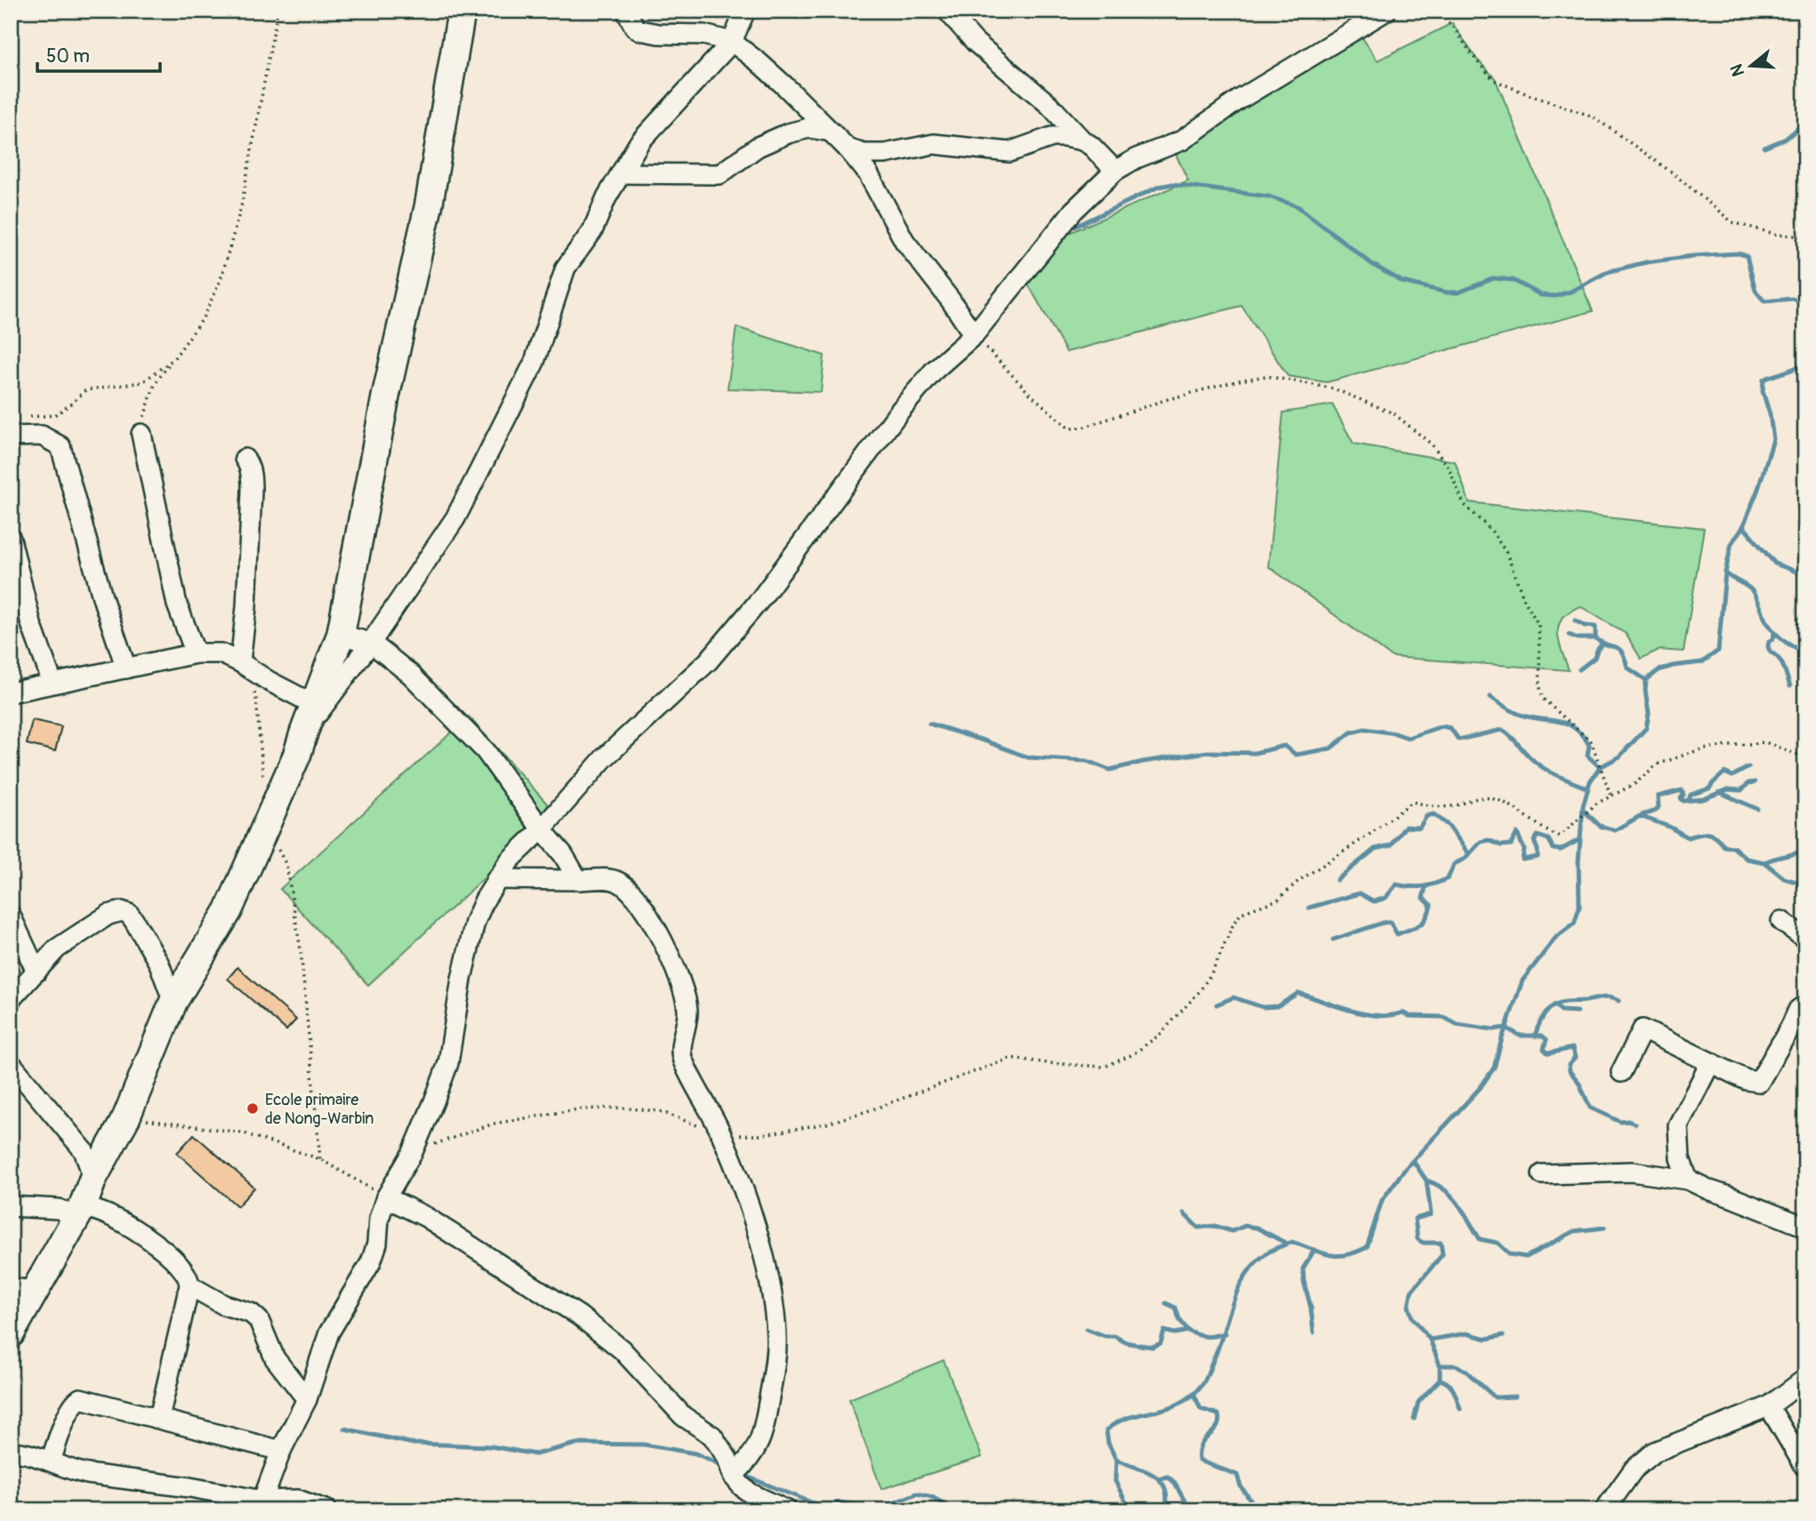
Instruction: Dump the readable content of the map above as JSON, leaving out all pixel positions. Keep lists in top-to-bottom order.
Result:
{
  "places": ["Ecole primaire de Nong-Warbin"],
  "scale_bar": "50 m",
  "north": "left"
}
